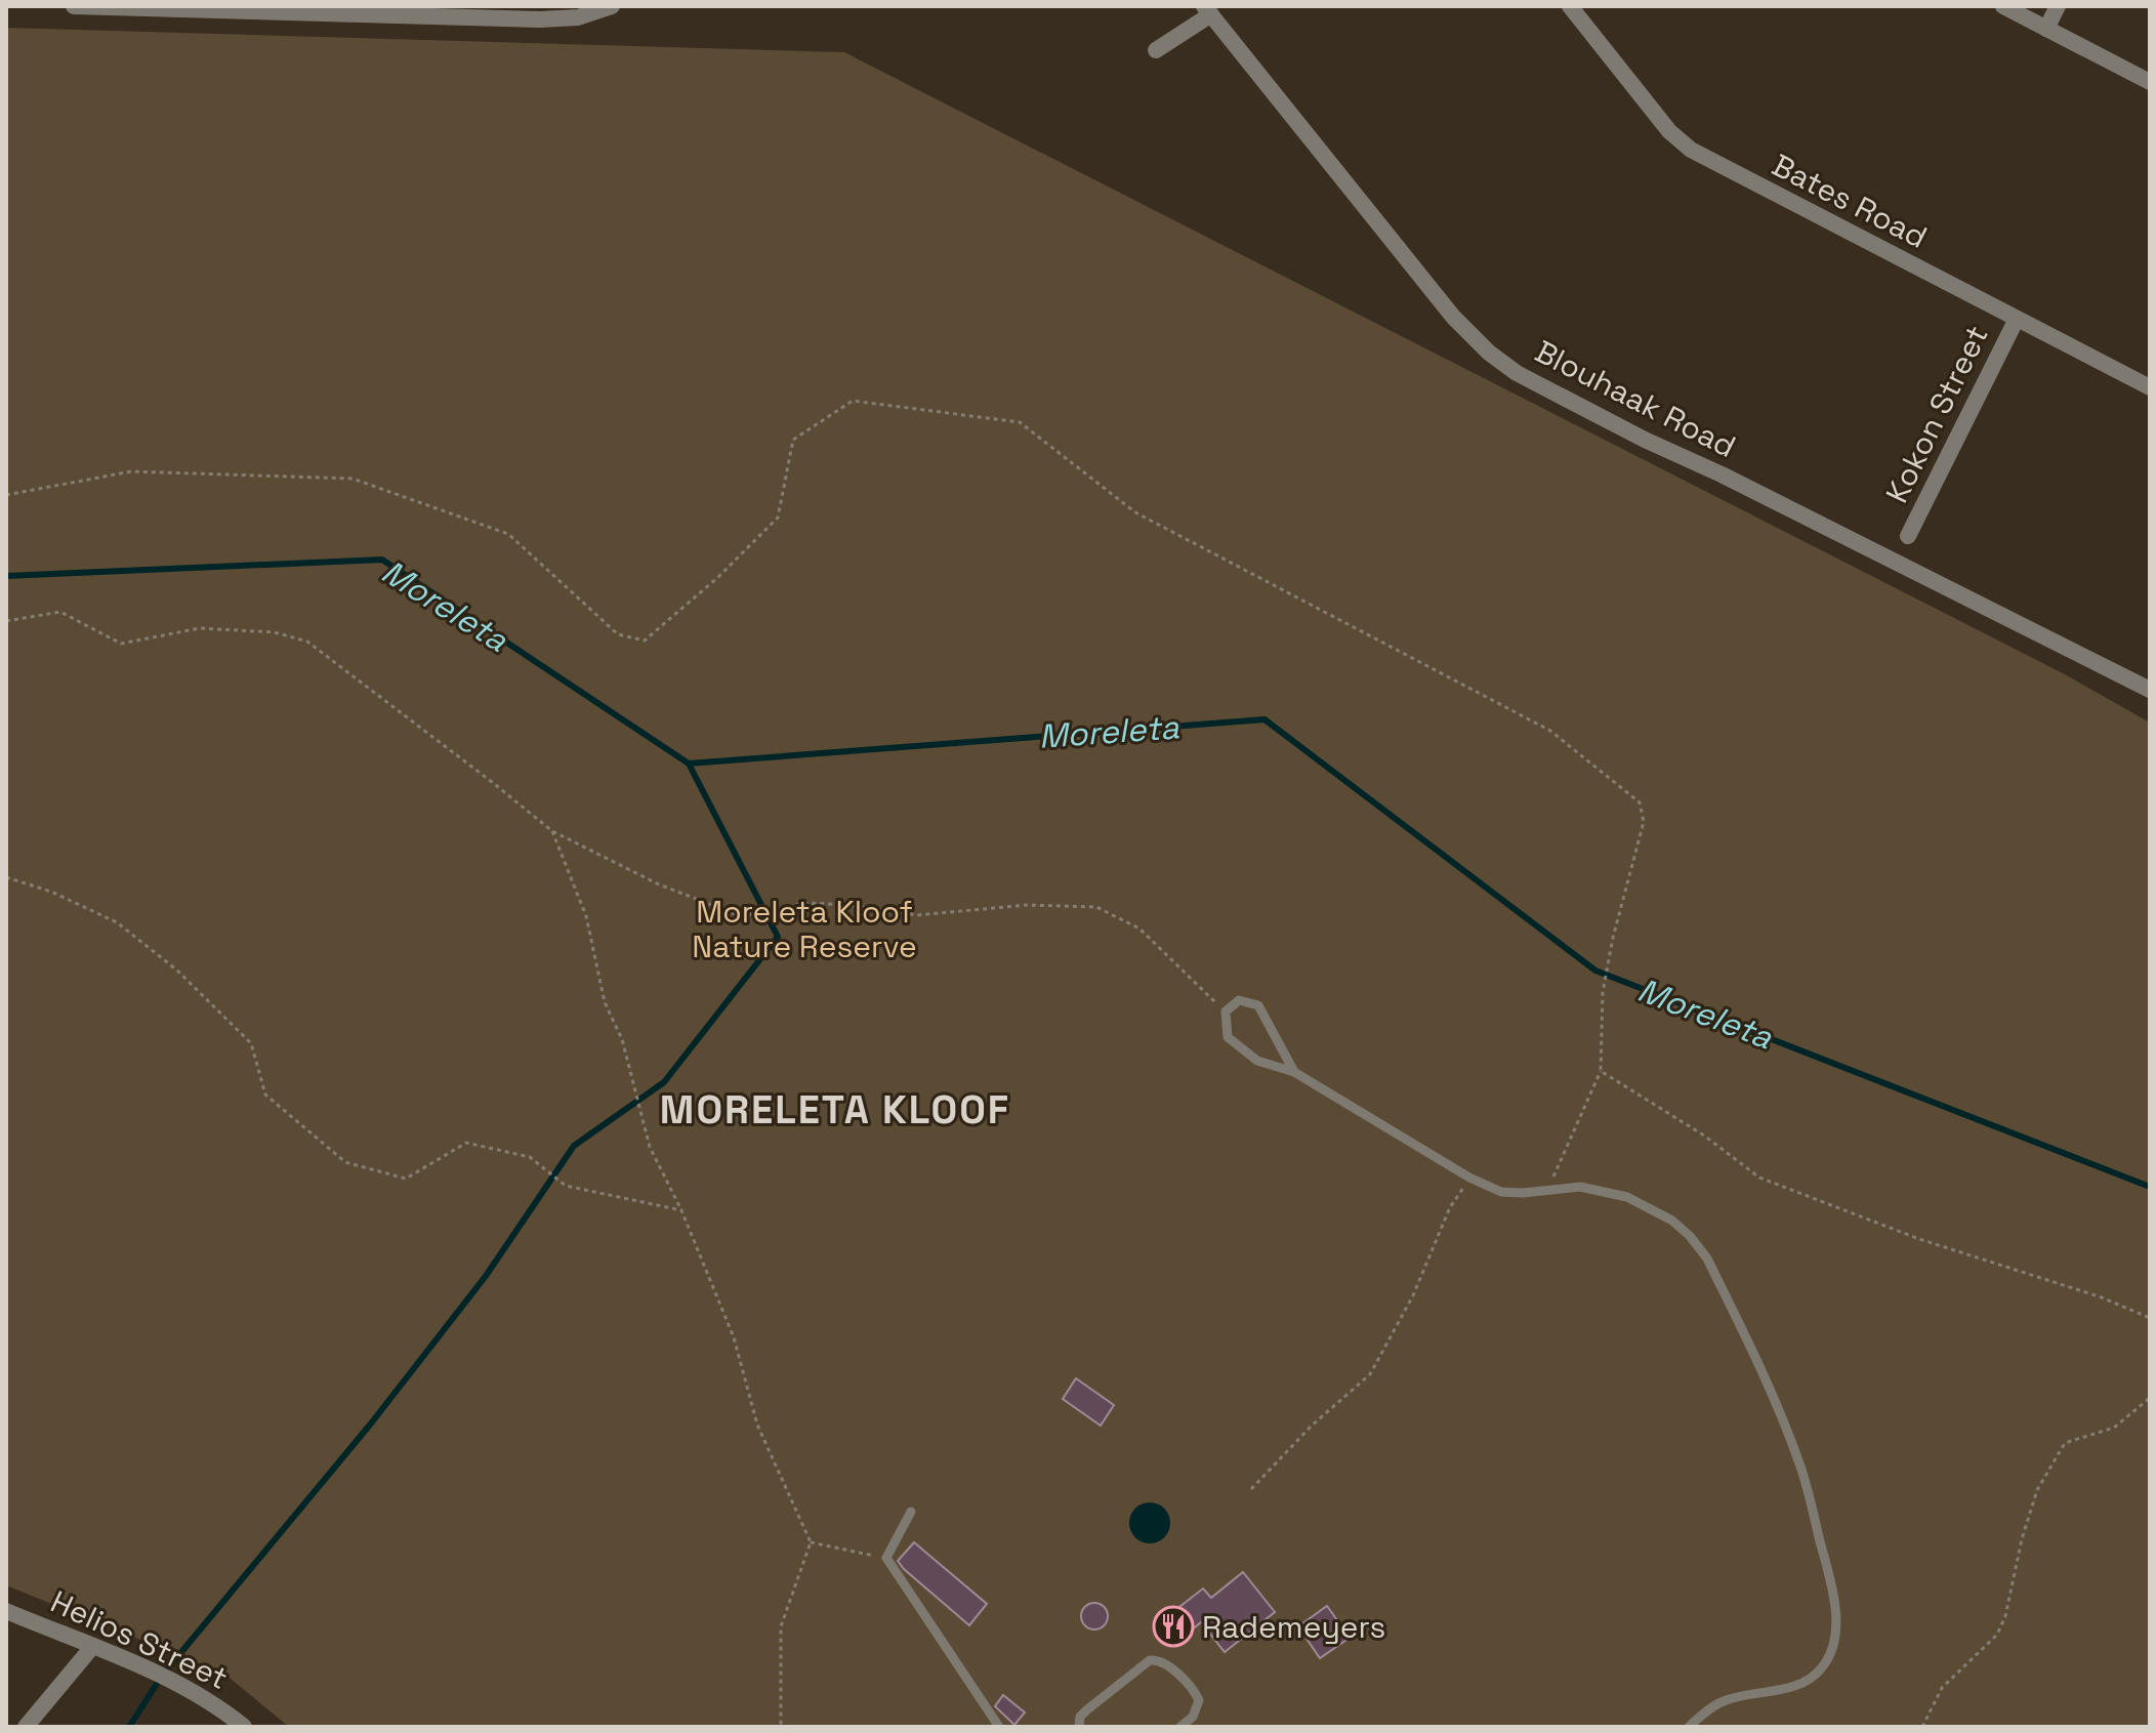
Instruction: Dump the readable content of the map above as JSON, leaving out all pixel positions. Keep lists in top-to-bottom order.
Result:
{
  "streets": {
    "street": [
      "Bates Road",
      "Blouhaak Road",
      "Kokon Street",
      "Helios Street"
    ]
  },
  "crossings": [
    ["Bates Road", "Kokon Street"]
  ],
  "districts": ["MORELETA KLOOF"],
  "water": ["Moreleta"],
  "parks": ["Moreleta Kloof Nature Reserve"],
  "places": {
    "restaurant": ["Rademeyers"]
  }
}
